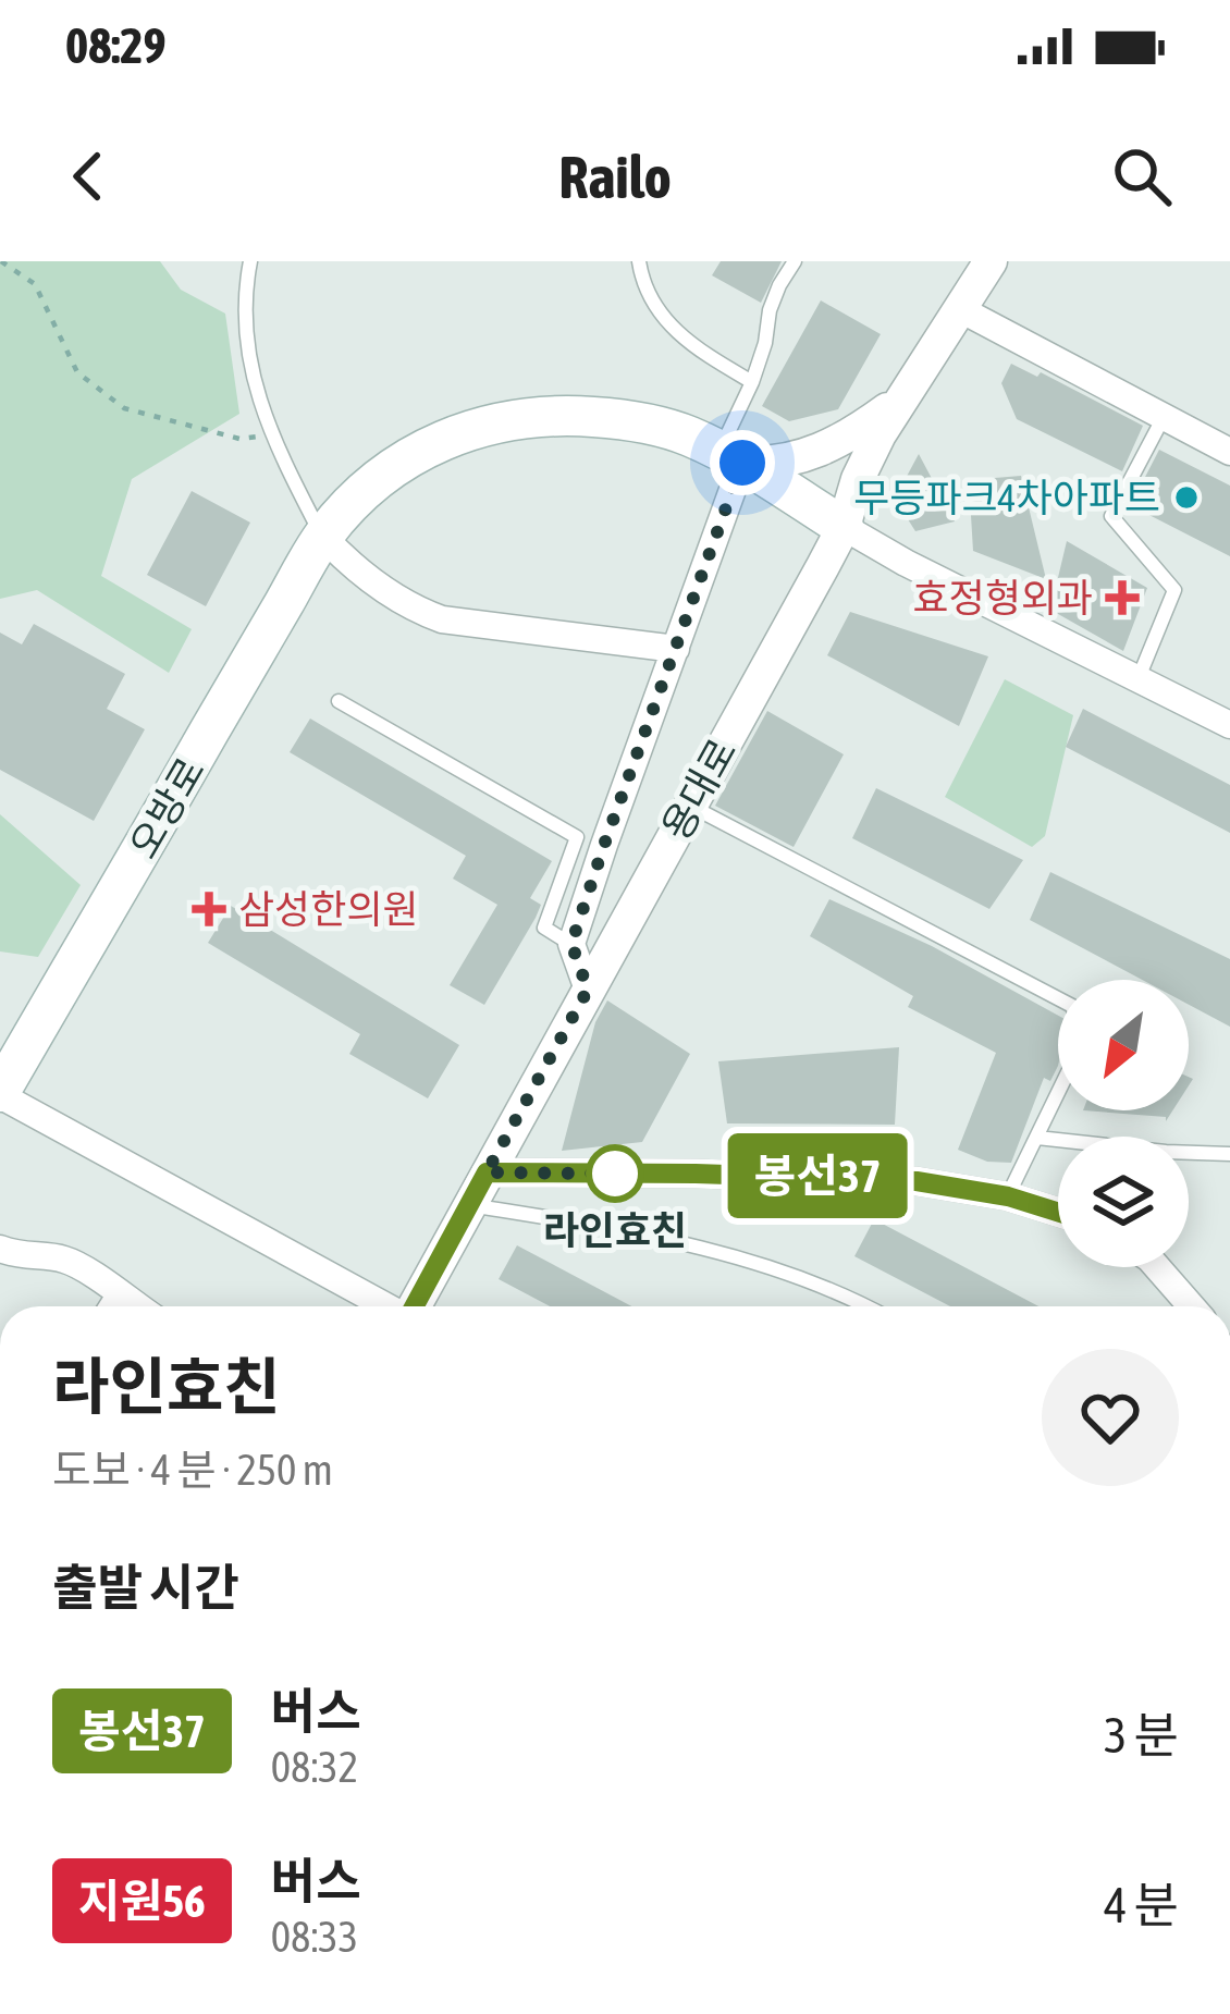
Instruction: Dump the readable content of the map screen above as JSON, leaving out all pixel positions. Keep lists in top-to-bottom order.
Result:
{
  "streets": {
    "main road": ["오방로"],
    "street": ["용대로"]
  },
  "crossings": [
    ["용대로", "오방로"]
  ],
  "places": {
    "other": ["무등파크4차아파트", "라인효친"],
    "health": ["효정형외과", "삼성한의원"]
  },
  "lines": ["bus line 봉선37"],
  "north": "bottom left",
  "page": {
    "status": "08:29",
    "header": "Railo",
    "on_map": "봉선37",
    "heading": [
      ["라인효친", "도보 · 4 분 · 250 m"],
      "출발 시간"
    ],
    "list": [
      {
        "mark": "봉선37",
        "name": "버스",
        "note": "08:32",
        "value": "3 분"
      },
      {
        "mark": "지원56",
        "name": "버스",
        "note": "08:33",
        "value": "4 분"
      }
    ]
  }
}
